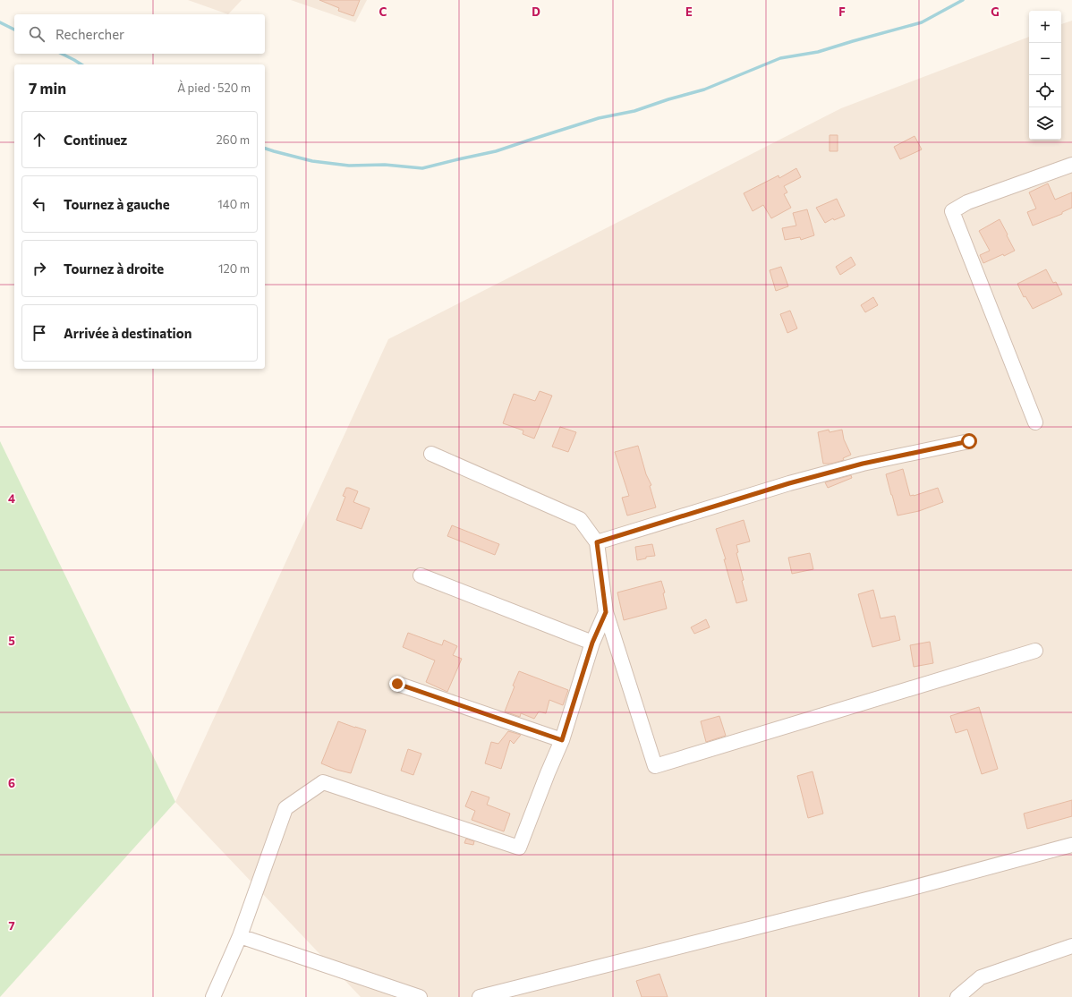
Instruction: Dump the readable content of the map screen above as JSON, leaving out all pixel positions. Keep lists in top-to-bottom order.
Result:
{
  "page": {
    "map_buttons": ["+", "−"],
    "search": "Rechercher",
    "heading": ["7 min", "À pied · 520 m"],
    "list": [
      ["Continuez", "260 m"],
      ["Tournez à gauche", "140 m"],
      ["Tournez à droite", "120 m"],
      "Arrivée à destination"
    ]
  },
  "grid": {
    "columns": [
      "C",
      "D",
      "E",
      "F",
      "G"
    ],
    "rows": [
      "4",
      "5",
      "6",
      "7"
    ]
  }
}
